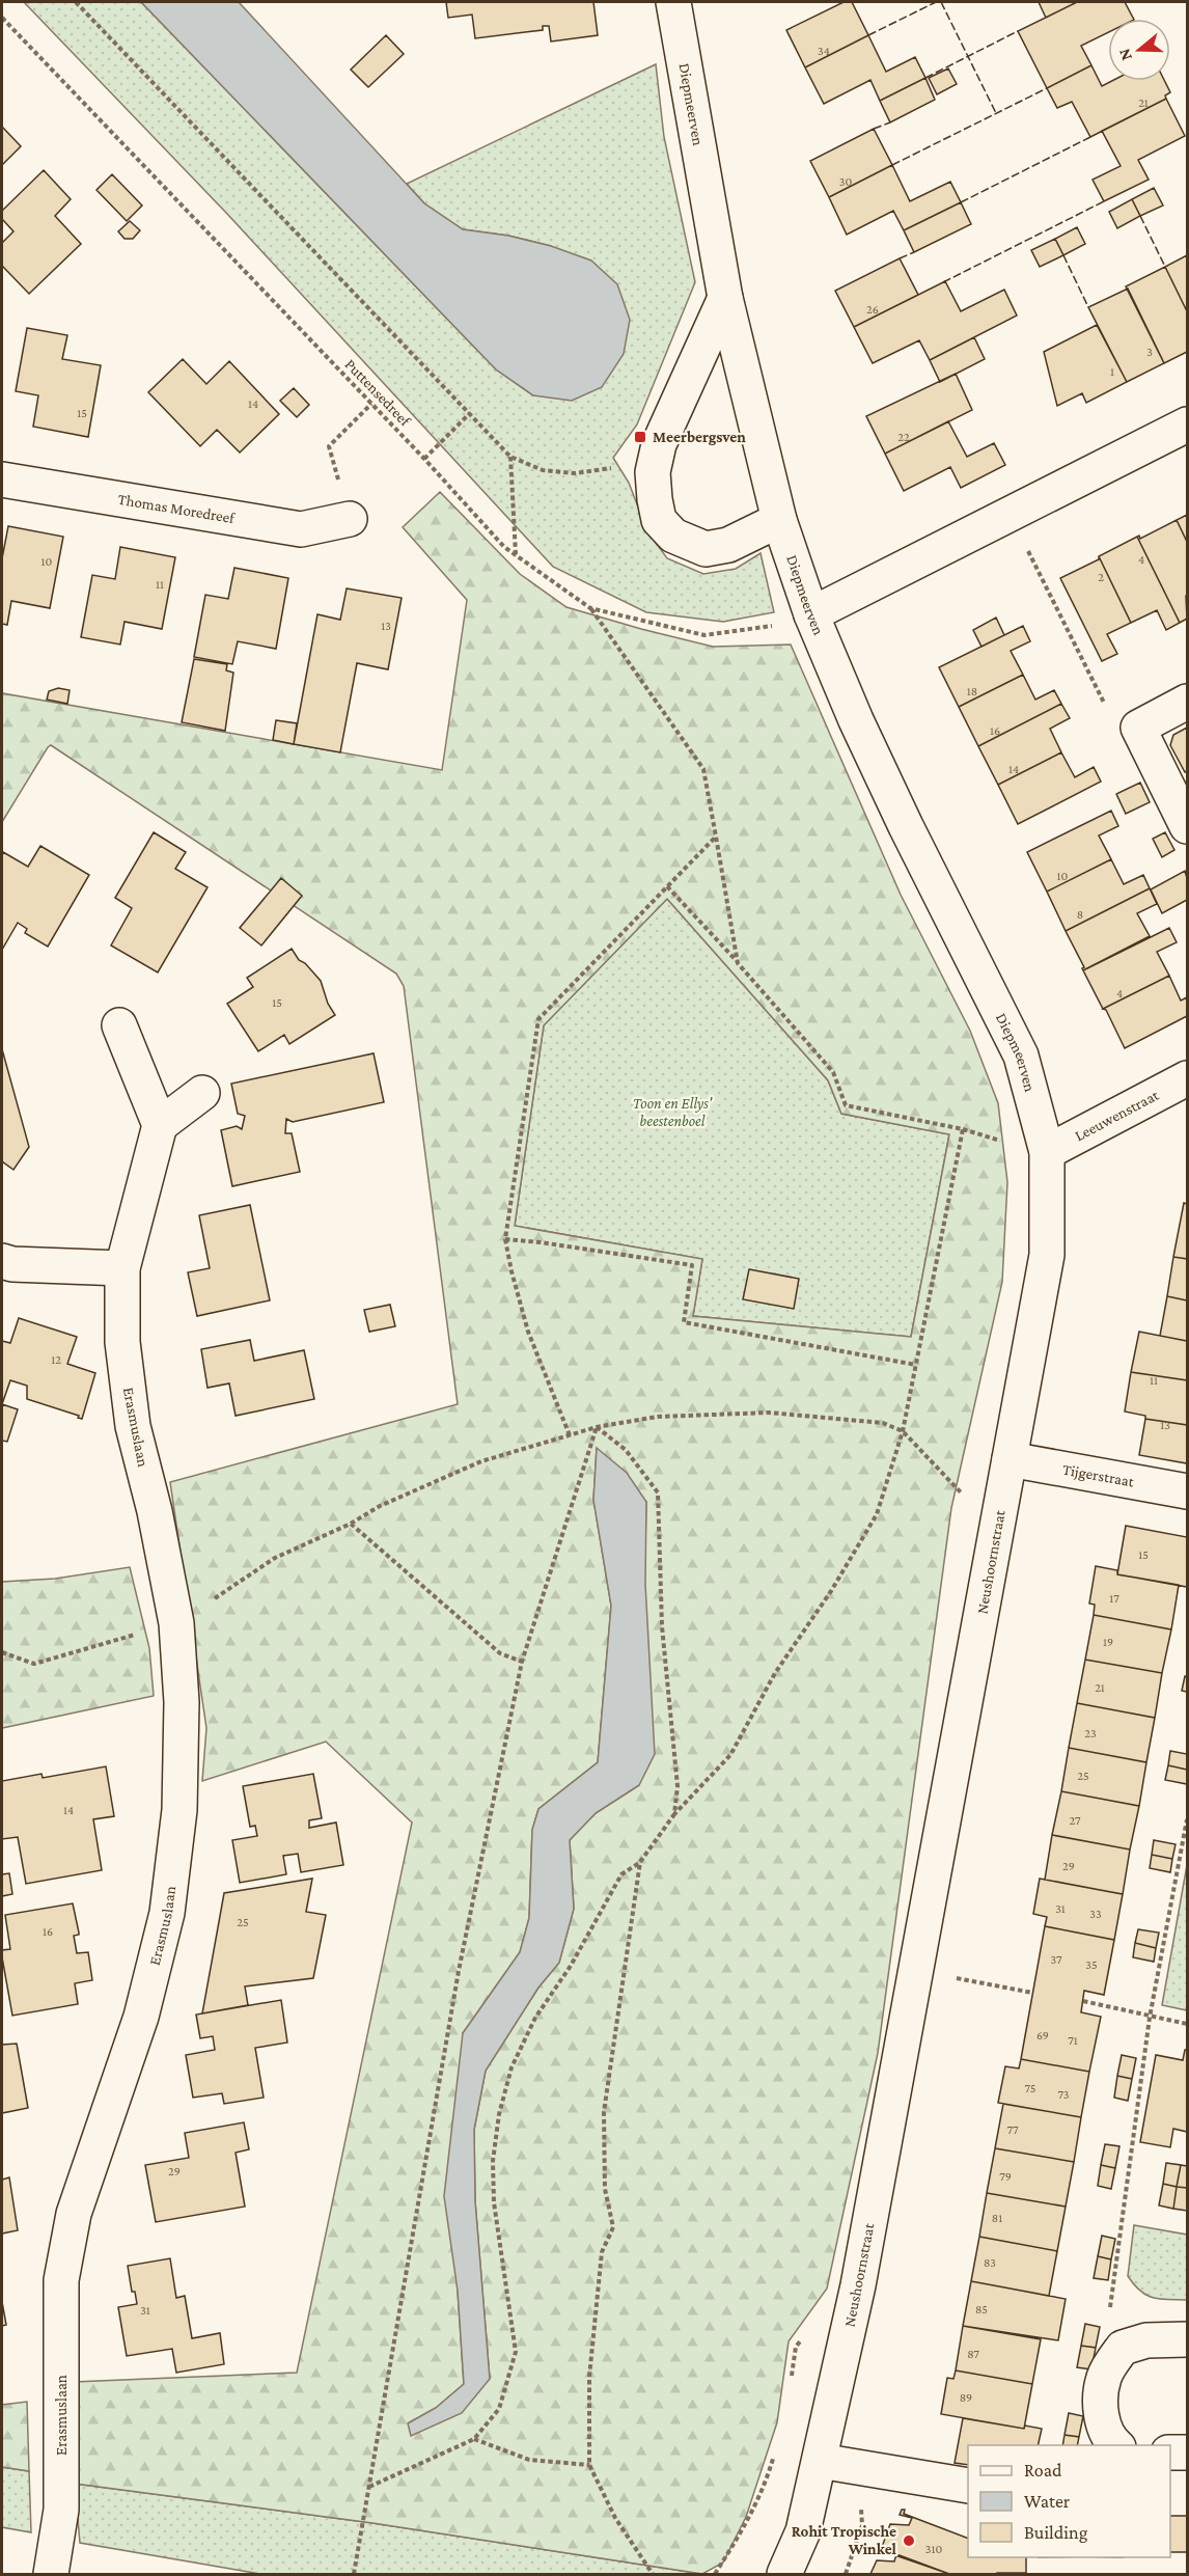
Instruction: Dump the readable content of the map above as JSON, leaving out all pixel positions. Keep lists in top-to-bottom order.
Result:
{
  "streets": {
    "street": [
      "Diepmeerven",
      "Thomas Moredreef",
      "Leeuwenstraat",
      "Erasmuslaan",
      "Tijgerstraat",
      "Neushoornstraat"
    ],
    "path": ["Puttensedreef"]
  },
  "crossings": [
    ["Diepmeerven", "Puttensedreef"],
    ["Diepmeerven", "Leeuwenstraat"],
    ["Diepmeerven", "Neushoornstraat"],
    ["Leeuwenstraat", "Neushoornstraat"],
    ["Tijgerstraat", "Neushoornstraat"]
  ],
  "parks": ["Toon en Ellys' beestenboel"],
  "places": {
    "transit": ["Meerbergsven"],
    "other": ["Rohit Tropische Winkel"]
  },
  "house_numbers": [
    "34",
    "21",
    "30",
    "26",
    "3",
    "1",
    "14",
    "15",
    "22",
    "4",
    "10",
    "2",
    "11",
    "13",
    "18",
    "16",
    "14",
    "10",
    "8",
    "4",
    "15",
    "12",
    "11",
    "13",
    "15",
    "17",
    "19",
    "21",
    "23",
    "25",
    "14",
    "27",
    "29",
    "31",
    "33",
    "25",
    "16",
    "37",
    "35",
    "69",
    "71",
    "75",
    "73",
    "77",
    "29",
    "79",
    "81",
    "83",
    "85",
    "31",
    "87",
    "89",
    "310"
  ],
  "legend": ["Road", "Water", "Building"],
  "north": "left"
}
